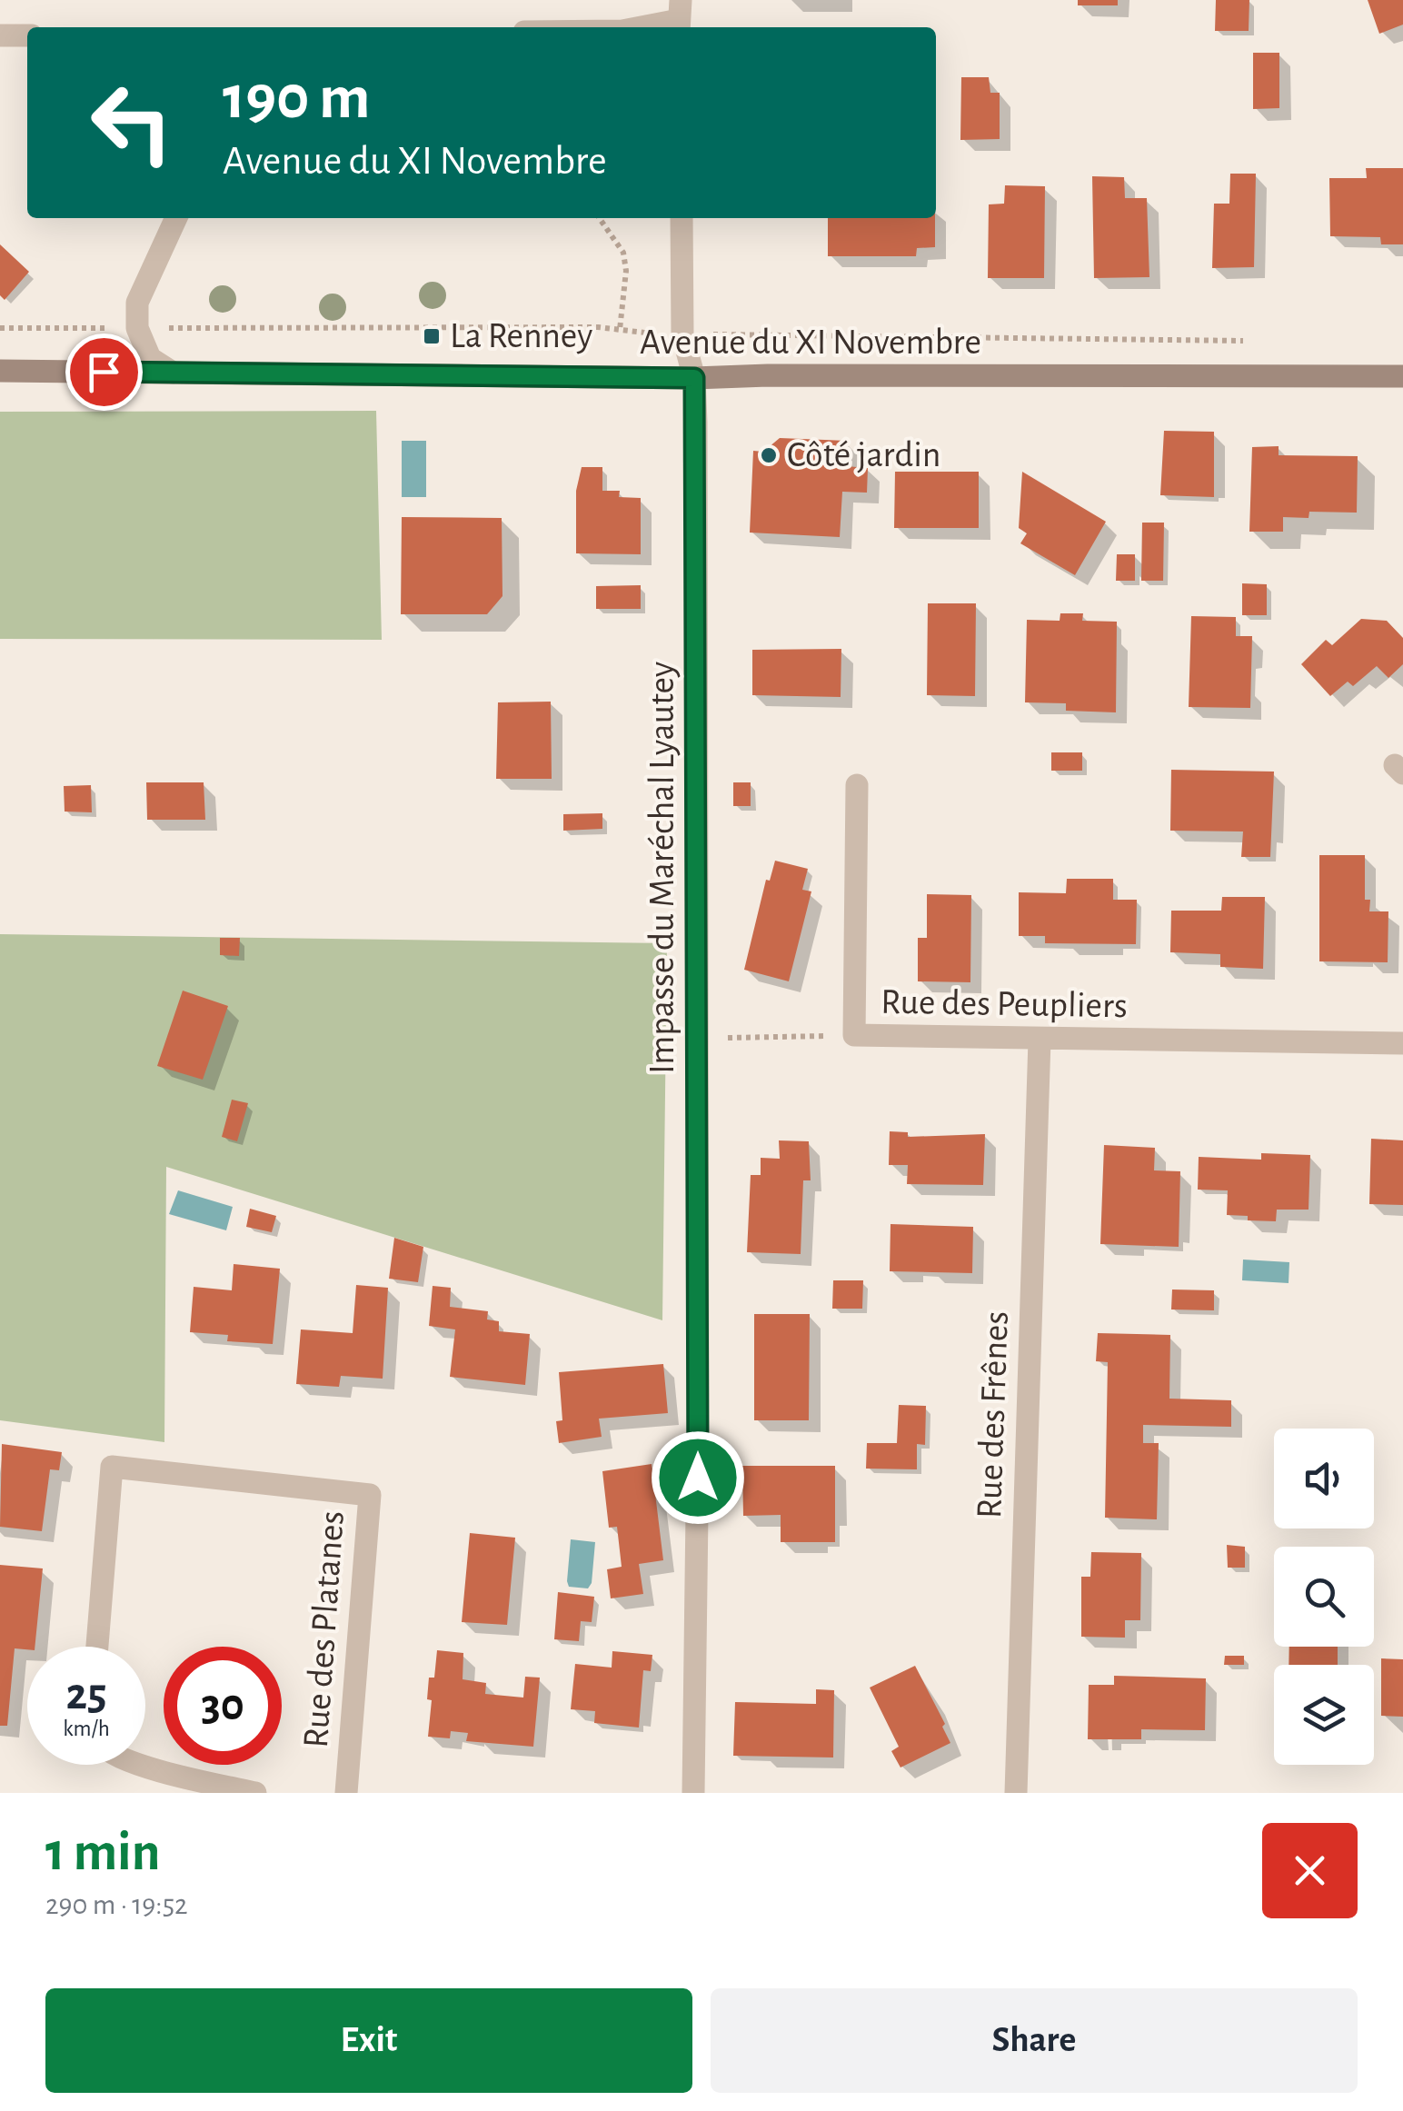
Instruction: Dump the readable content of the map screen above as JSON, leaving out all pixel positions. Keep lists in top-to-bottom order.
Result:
{
  "streets": {
    "main road": ["Avenue du XI Novembre"],
    "street": [
      "Impasse du Maréchal Lyautey",
      "Rue des Peupliers",
      "Rue des Frênes",
      "Rue des Platanes"
    ]
  },
  "crossings": [
    ["Avenue du XI Novembre", "Impasse du Maréchal Lyautey"],
    ["Rue des Peupliers", "Rue des Frênes"]
  ],
  "places": {
    "transit": ["La Renney"],
    "other": ["Côté jardin"]
  },
  "page": {
    "turn": ["190 m", "Avenue du XI Novembre"],
    "speed": "25 km/h",
    "limit": "30",
    "heading": ["1 min", "290 m · 19:52"],
    "buttons": ["Exit", "Share"]
  }
}
